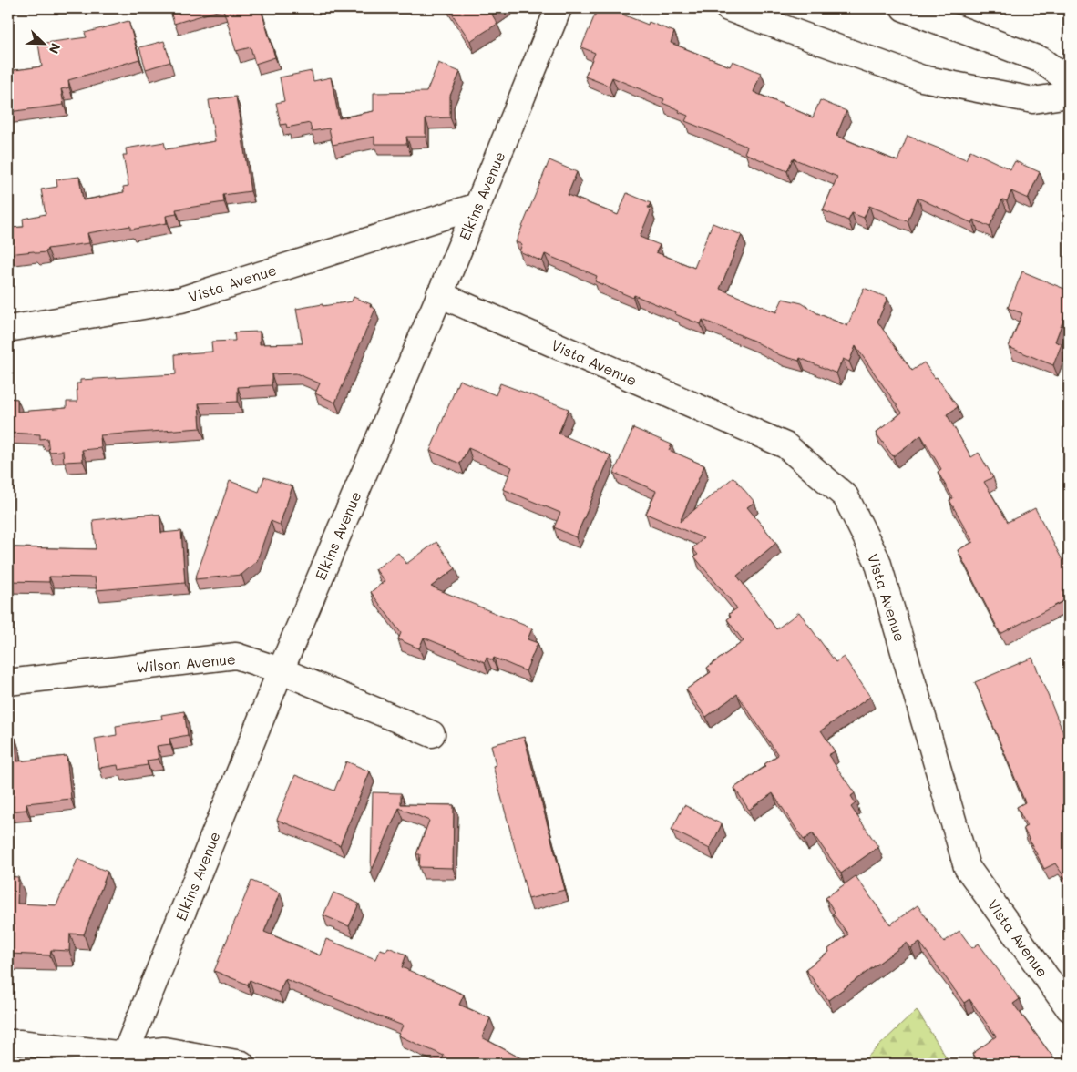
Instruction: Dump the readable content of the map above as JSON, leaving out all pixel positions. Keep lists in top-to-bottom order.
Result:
{
  "streets": {
    "street": ["Elkins Avenue", "Vista Avenue", "Wilson Avenue"]
  },
  "crossings": [
    ["Elkins Avenue", "Vista Avenue"],
    ["Elkins Avenue", "Wilson Avenue"]
  ],
  "north": "bottom right"
}
